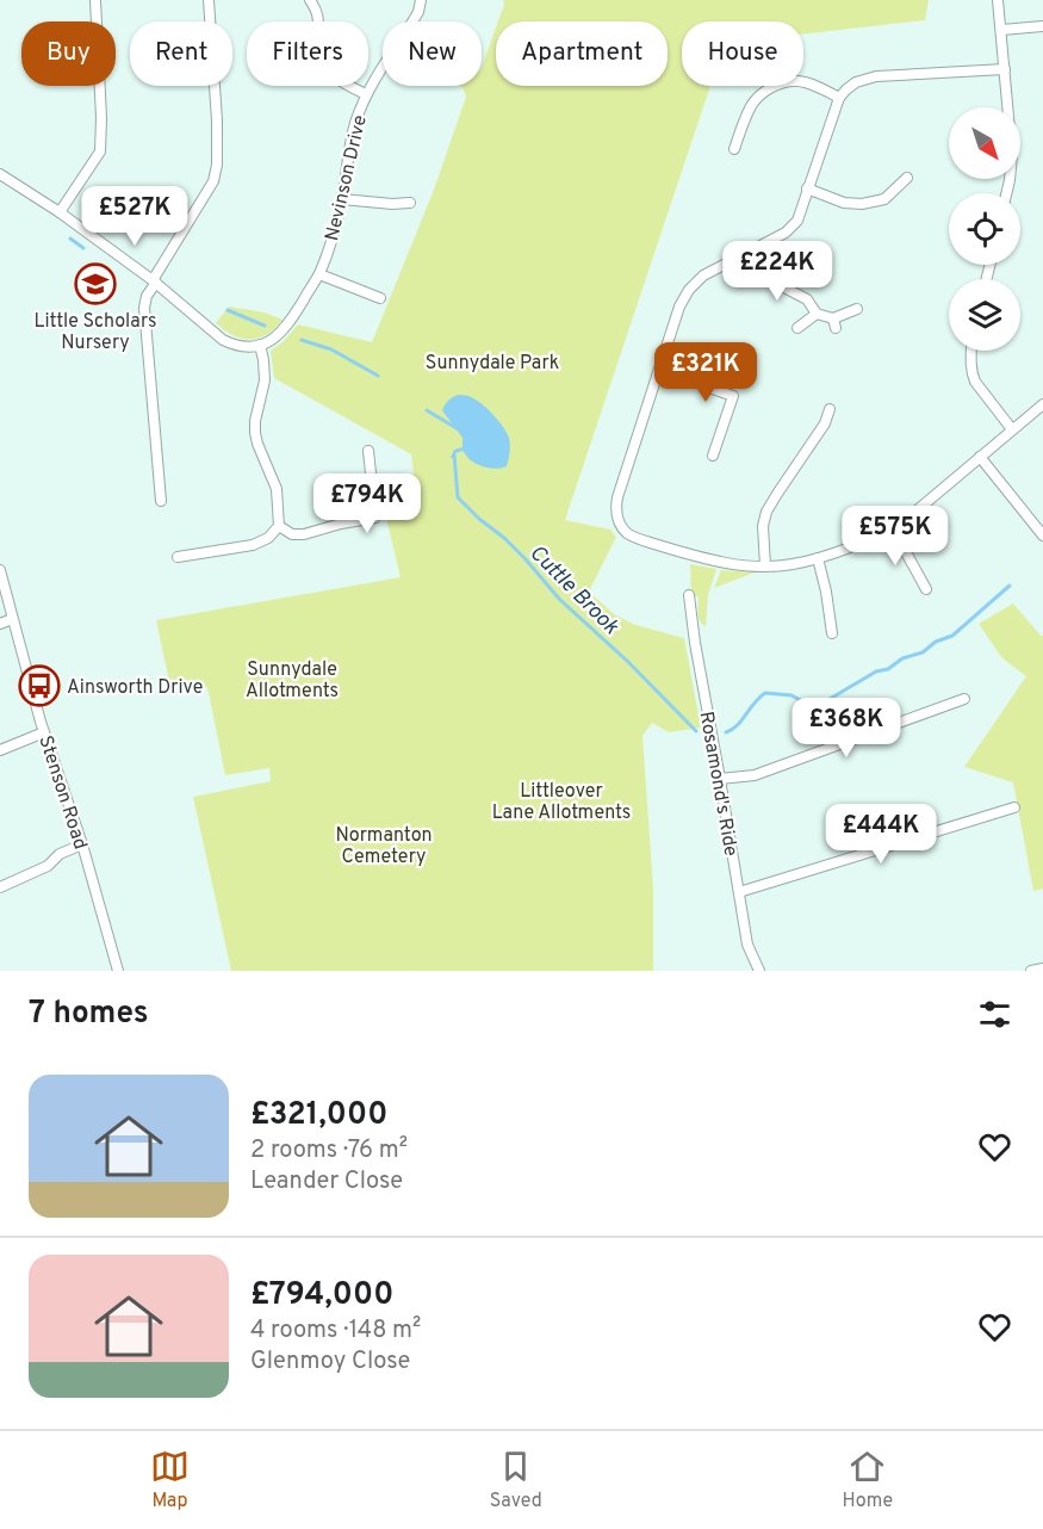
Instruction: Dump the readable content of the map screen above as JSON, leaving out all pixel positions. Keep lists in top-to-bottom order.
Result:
{
  "streets": {
    "street": ["Nevinson Drive", "Rosamond's Ride", "Stenson Road"]
  },
  "water": ["Cuttle Brook"],
  "parks": [
    "Sunnydale Park",
    "Sunnydale Allotments",
    "Littleover Lane Allotments",
    "Normanton Cemetery"
  ],
  "places": {
    "school or university": ["Little Scholars Nursery"],
    "bus stop": ["Ainsworth Drive"]
  },
  "north": "bottom right",
  "page": {
    "chip": [
      "Buy",
      "Rent",
      "Filters",
      "New",
      "Apartment",
      "House"
    ],
    "price": [
      "£527K",
      "£224K",
      "£321K",
      "£794K",
      "£575K",
      "£368K",
      "£444K"
    ],
    "heading": "7 homes",
    "list": [
      {
        "name": "£321,000",
        "note": "2 rooms · 76 m² · Leander Close"
      },
      {
        "name": "£794,000",
        "note": "4 rooms · 148 m² · Glenmoy Close"
      }
    ],
    "tabs": ["Map", "Saved", "Home"]
  }
}
